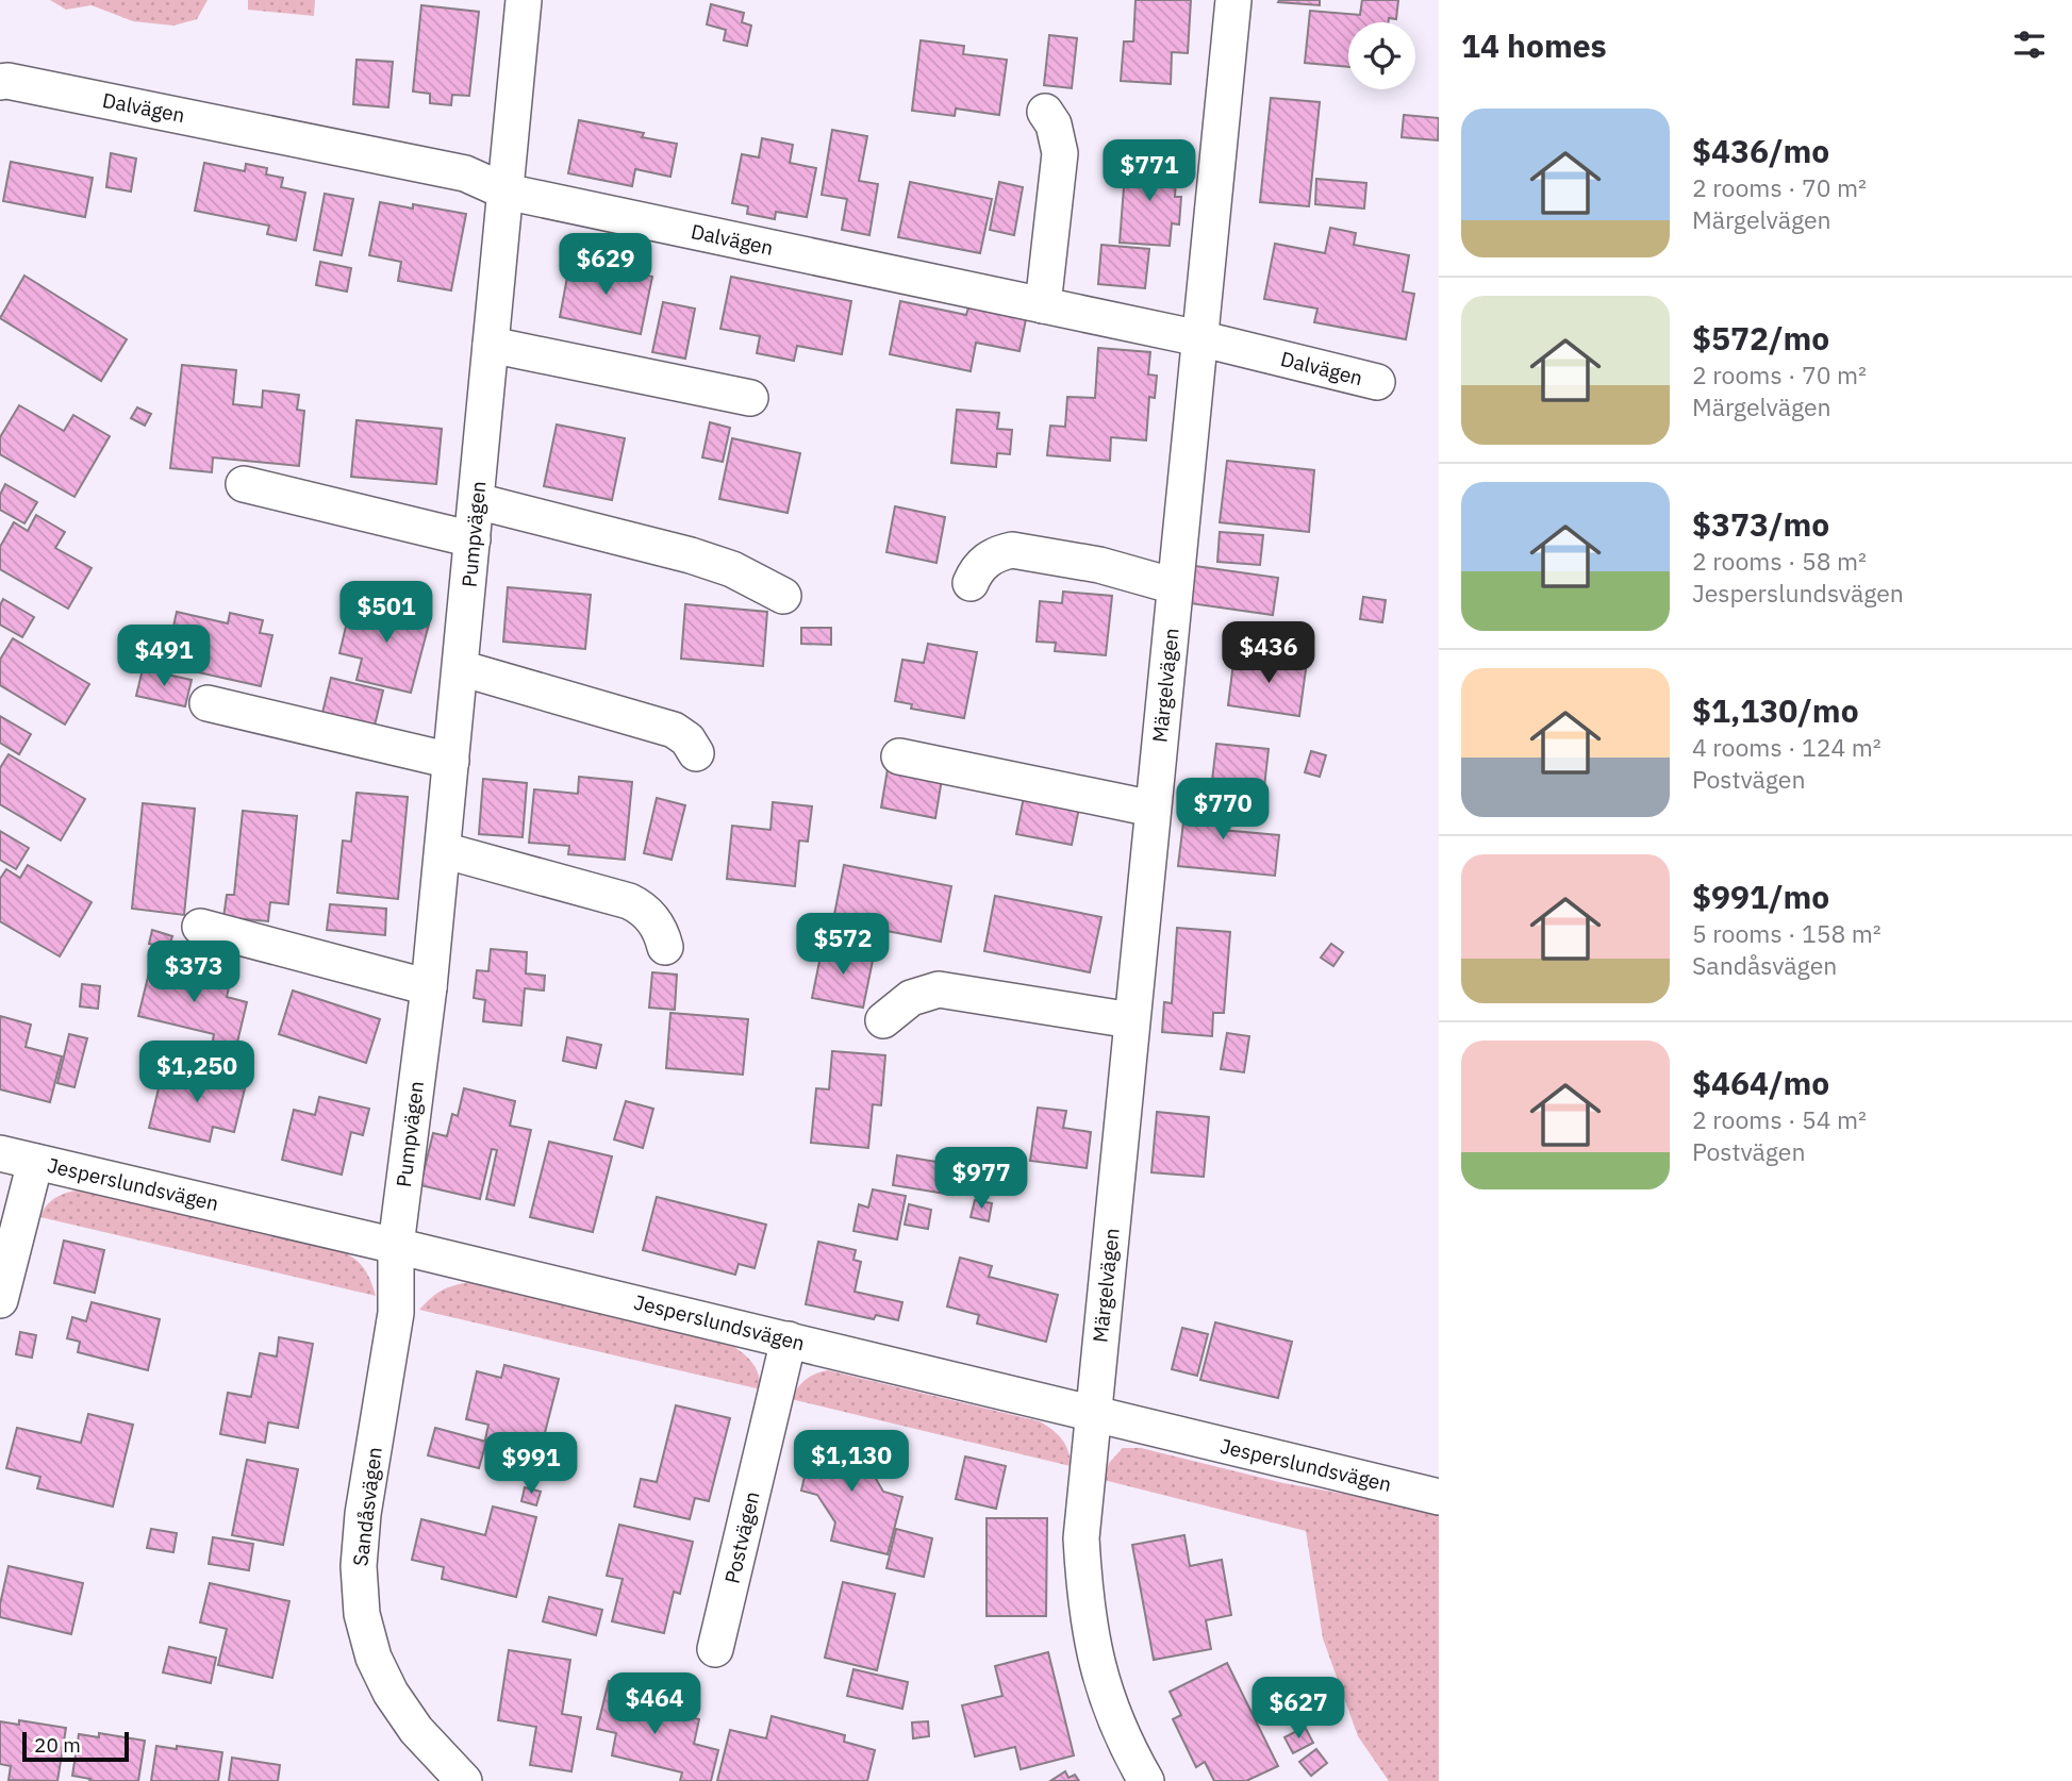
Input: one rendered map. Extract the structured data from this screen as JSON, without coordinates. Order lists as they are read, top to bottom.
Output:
{
  "streets": {
    "street": [
      "Dalvägen",
      "Pumpvägen",
      "Märgelvägen",
      "Jesperslundsvägen",
      "Sandåsvägen",
      "Postvägen"
    ]
  },
  "crossings": [
    ["Dalvägen", "Pumpvägen"],
    ["Dalvägen", "Märgelvägen"],
    ["Pumpvägen", "Jesperslundsvägen"],
    ["Pumpvägen", "Sandåsvägen"],
    ["Märgelvägen", "Jesperslundsvägen"],
    ["Jesperslundsvägen", "Sandåsvägen"],
    ["Jesperslundsvägen", "Postvägen"]
  ],
  "scale_bar": "20 m",
  "page": {
    "heading": "14 homes",
    "list": [
      {
        "name": "$436/mo",
        "note": "2 rooms · 70 m² · Märgelvägen"
      },
      {
        "name": "$572/mo",
        "note": "2 rooms · 70 m² · Märgelvägen"
      },
      {
        "name": "$373/mo",
        "note": "2 rooms · 58 m² · Jesperslundsvägen"
      },
      {
        "name": "$1,130/mo",
        "note": "4 rooms · 124 m² · Postvägen"
      },
      {
        "name": "$991/mo",
        "note": "5 rooms · 158 m² · Sandåsvägen"
      },
      {
        "name": "$464/mo",
        "note": "2 rooms · 54 m² · Postvägen"
      }
    ],
    "price": [
      "$771",
      "$629",
      "$501",
      "$436",
      "$491",
      "$770",
      "$572",
      "$373",
      "$1,250",
      "$977",
      "$1,130",
      "$991",
      "$464",
      "$627"
    ],
    "scale": "20 m"
  }
}
